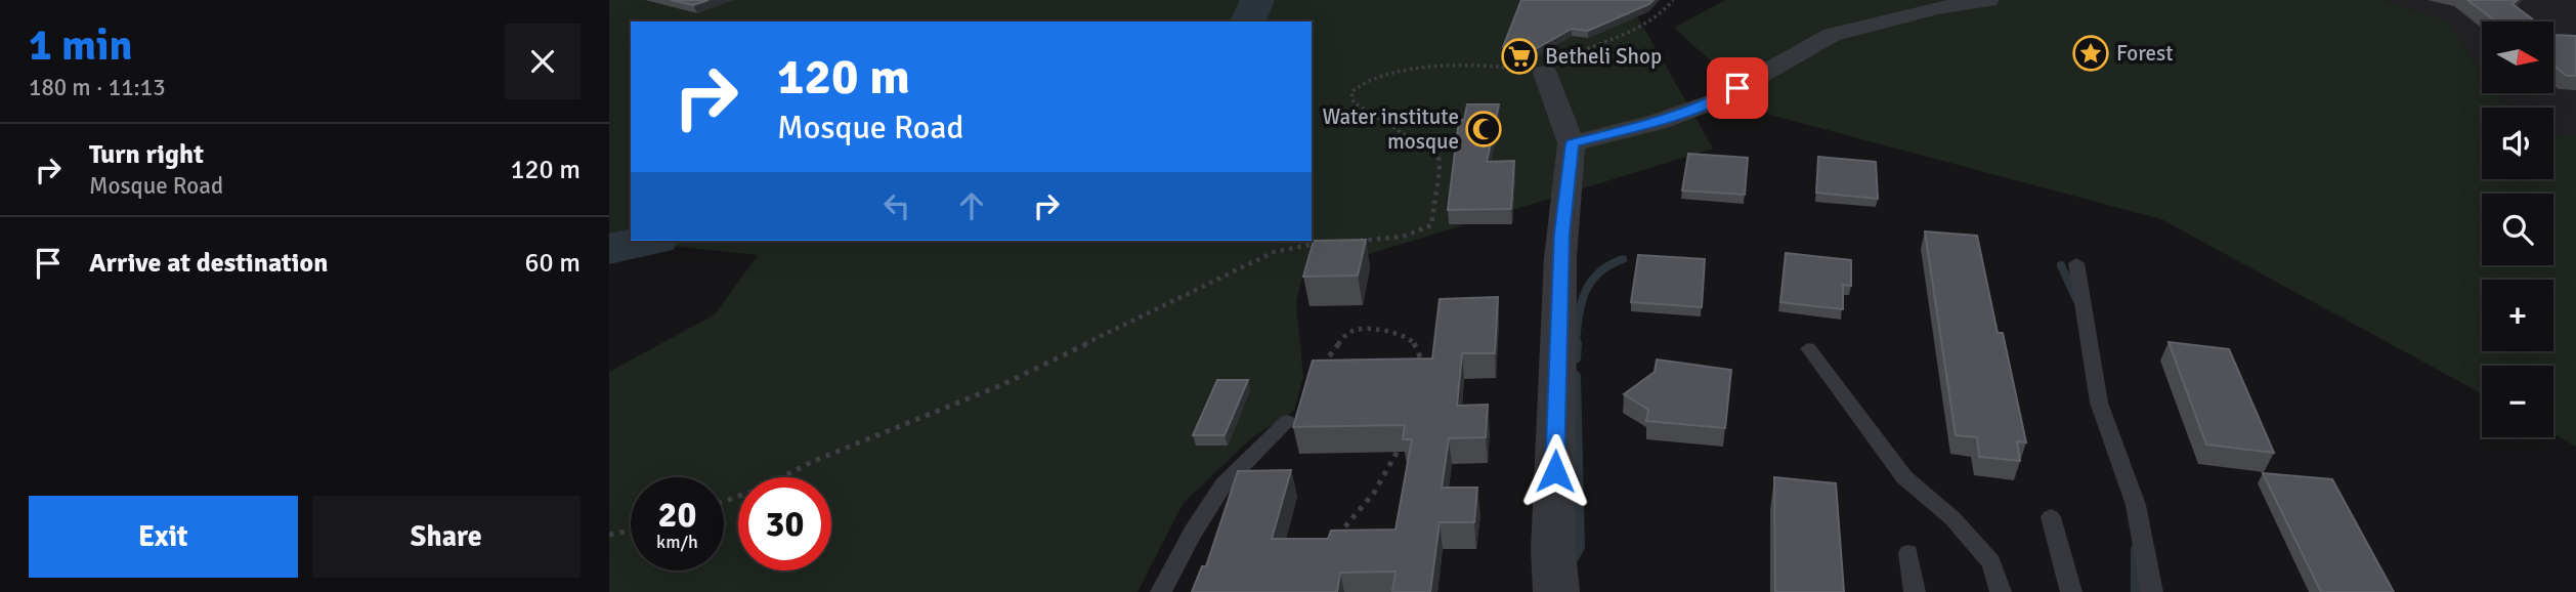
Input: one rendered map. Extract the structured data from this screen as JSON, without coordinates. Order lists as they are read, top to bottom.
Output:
{
  "places": {
    "place": ["Forest"],
    "supermarket": ["Betheli Shop"],
    "mosque": ["Water institute mosque"]
  },
  "north": "right",
  "page": {
    "heading": ["1 min", "180 m · 11:13"],
    "map_buttons": ["+", "−"],
    "turn": ["120 m", "Mosque Road"],
    "list": [
      {
        "name": "Turn right",
        "note": "Mosque Road",
        "value": "120 m"
      },
      {
        "name": "Arrive at destination",
        "value": "60 m"
      }
    ],
    "speed": "20 km/h",
    "limit": "30",
    "buttons": ["Exit", "Share"]
  }
}
